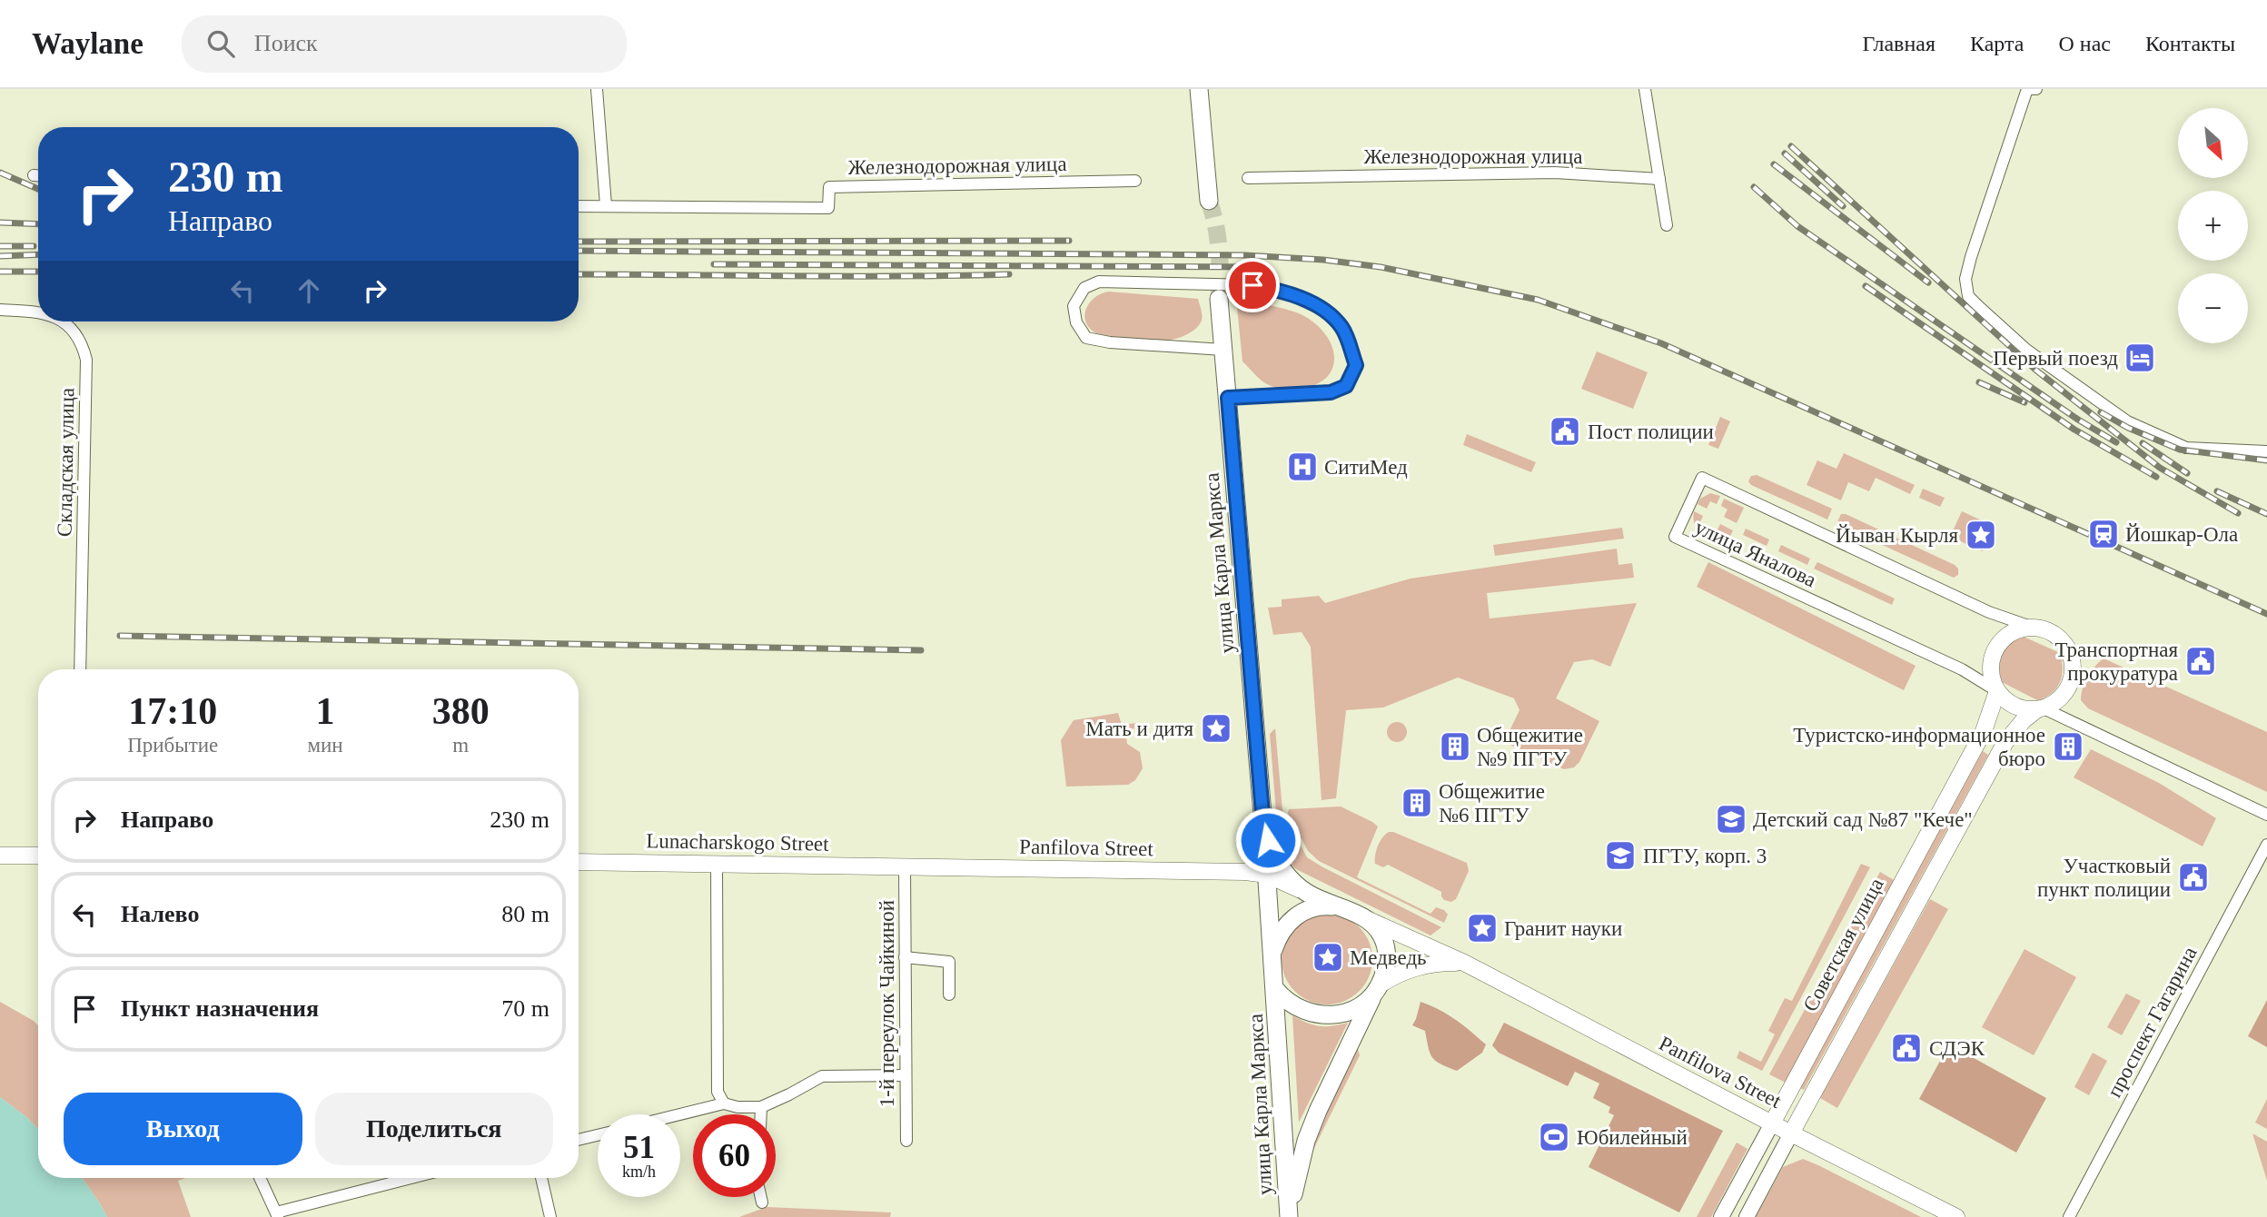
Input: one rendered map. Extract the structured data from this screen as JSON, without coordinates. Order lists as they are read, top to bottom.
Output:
{
  "streets": {
    "main road": [
      "улица Карла Маркса",
      "Lunacharskogo Street",
      "Panfilova Street",
      "Советская улица"
    ],
    "street": [
      "Железнодорожная улица",
      "Складская улица",
      "улица Яналова",
      "1-й переулок Чайкиной",
      "проспект Гагарина"
    ]
  },
  "crossings": [
    ["улица Яналова", "Советская улица"],
    ["улица Карла Маркса", "Panfilova Street"],
    ["Lunacharskogo Street", "Panfilova Street"],
    ["Lunacharskogo Street", "1-й переулок Чайкиной"],
    ["Panfilova Street", "Советская улица"],
    ["Panfilova Street", "1-й переулок Чайкиной"]
  ],
  "places": {
    "hotel": ["Первый поезд"],
    "public building": [
      "Пост полиции",
      "Транспортная прокуратура",
      "Участковый пункт полиции",
      "СДЭК"
    ],
    "hospital": ["СитиМед"],
    "station": ["Йошкар-Ола"],
    "place": [
      "Йыван Кырля",
      "Мать и дитя",
      "Гранит науки",
      "Медведь"
    ],
    "building": ["Общежитие №9 ПГТУ", "Туристско-информационное бюро", "Общежитие №6 ПГТУ"],
    "school or university": ["Детский сад №87 \"Кече\"", "ПГТУ, корп. 3"],
    "sports": ["Юбилейный"]
  },
  "north": "bottom right",
  "page": {
    "header": "Waylane",
    "search": "Поиск",
    "nav": [
      "Главная",
      "Карта",
      "О нас",
      "Контакты"
    ],
    "map_buttons": ["+", "−"],
    "turn": ["230 m", "Направо"],
    "eta": [
      "17:10",
      "Прибытие",
      "1",
      "мин",
      "380",
      "m"
    ],
    "list": [
      {
        "name": "Направо",
        "value": "230 m"
      },
      {
        "name": "Налево",
        "value": "80 m"
      },
      {
        "name": "Пункт назначения",
        "value": "70 m"
      }
    ],
    "buttons": ["Выход", "Поделиться"],
    "speed": "51 km/h",
    "limit": "60"
  }
}
